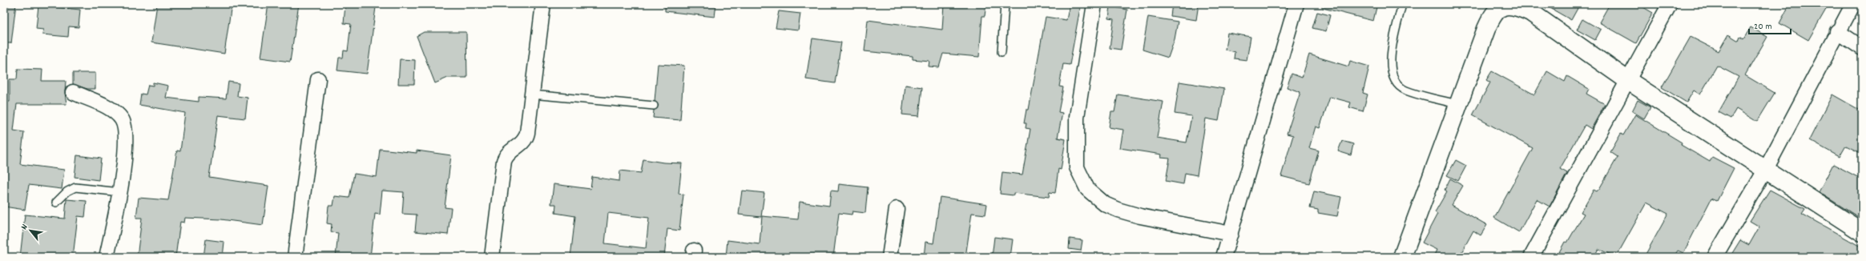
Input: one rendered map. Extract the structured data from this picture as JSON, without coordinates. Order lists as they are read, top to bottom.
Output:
{
  "scale_bar": "20 m",
  "north": "top left"
}
